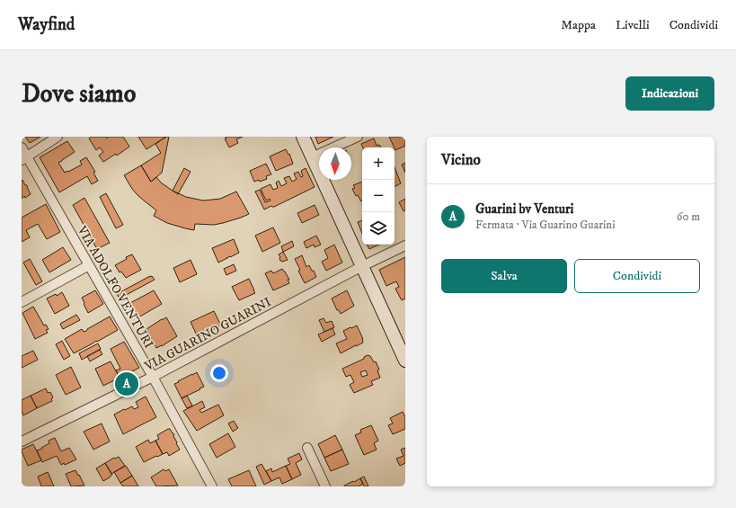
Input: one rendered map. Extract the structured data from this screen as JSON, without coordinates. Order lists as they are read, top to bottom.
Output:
{
  "streets": {
    "street": ["VIA ADOLFO VENTURI", "VIA GUARINO GUARINI"]
  },
  "crossings": [
    ["VIA ADOLFO VENTURI", "VIA GUARINO GUARINI"]
  ],
  "north": "bottom",
  "page": {
    "header": "Wayfind",
    "nav": ["Mappa", "Livelli", "Condividi"],
    "buttons": [
      "Indicazioni",
      ["Salva", "Condividi"]
    ],
    "title": "Dove siamo",
    "heading": "Vicino",
    "map_buttons": ["+", "−"],
    "list": [
      {
        "mark": "A",
        "name": "Guarini bv Venturi",
        "note": "Fermata · Via Guarino Guarini",
        "value": "60 m"
      }
    ],
    "pins": "A"
  }
}
